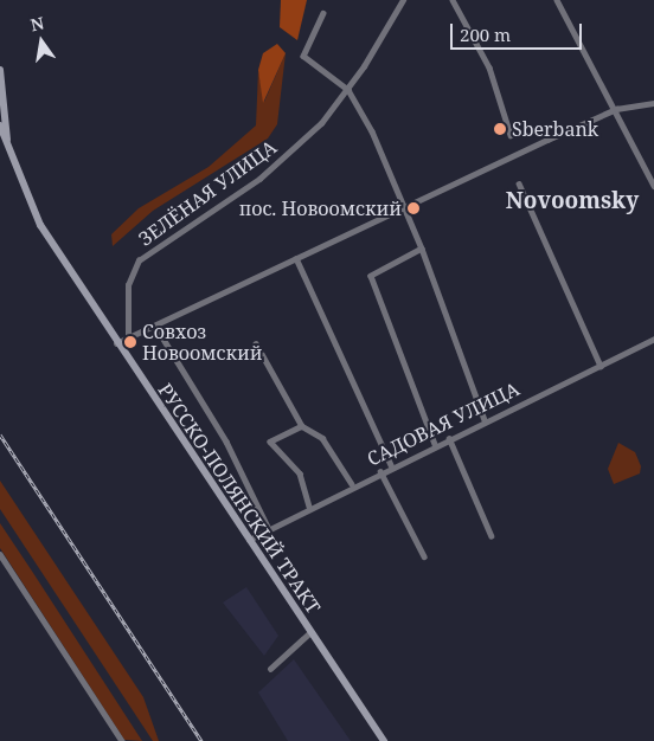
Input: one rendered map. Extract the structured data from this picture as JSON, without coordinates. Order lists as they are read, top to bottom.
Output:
{
  "streets": {
    "main road": ["РУССКО-ПОЛЯНСКИЙ ТРАКТ"],
    "street": ["ЗЕЛЁНАЯ УЛИЦА", "САДОВАЯ УЛИЦА"]
  },
  "crossings": [
    ["САДОВАЯ УЛИЦА", "РУССКО-ПОЛЯНСКИЙ ТРАКТ"]
  ],
  "districts": ["Novoomsky"],
  "places": ["Sberbank", "пос. Новоомский", "Совхоз Новоомский"],
  "scale_bar": "200 m",
  "north": "top"
}
